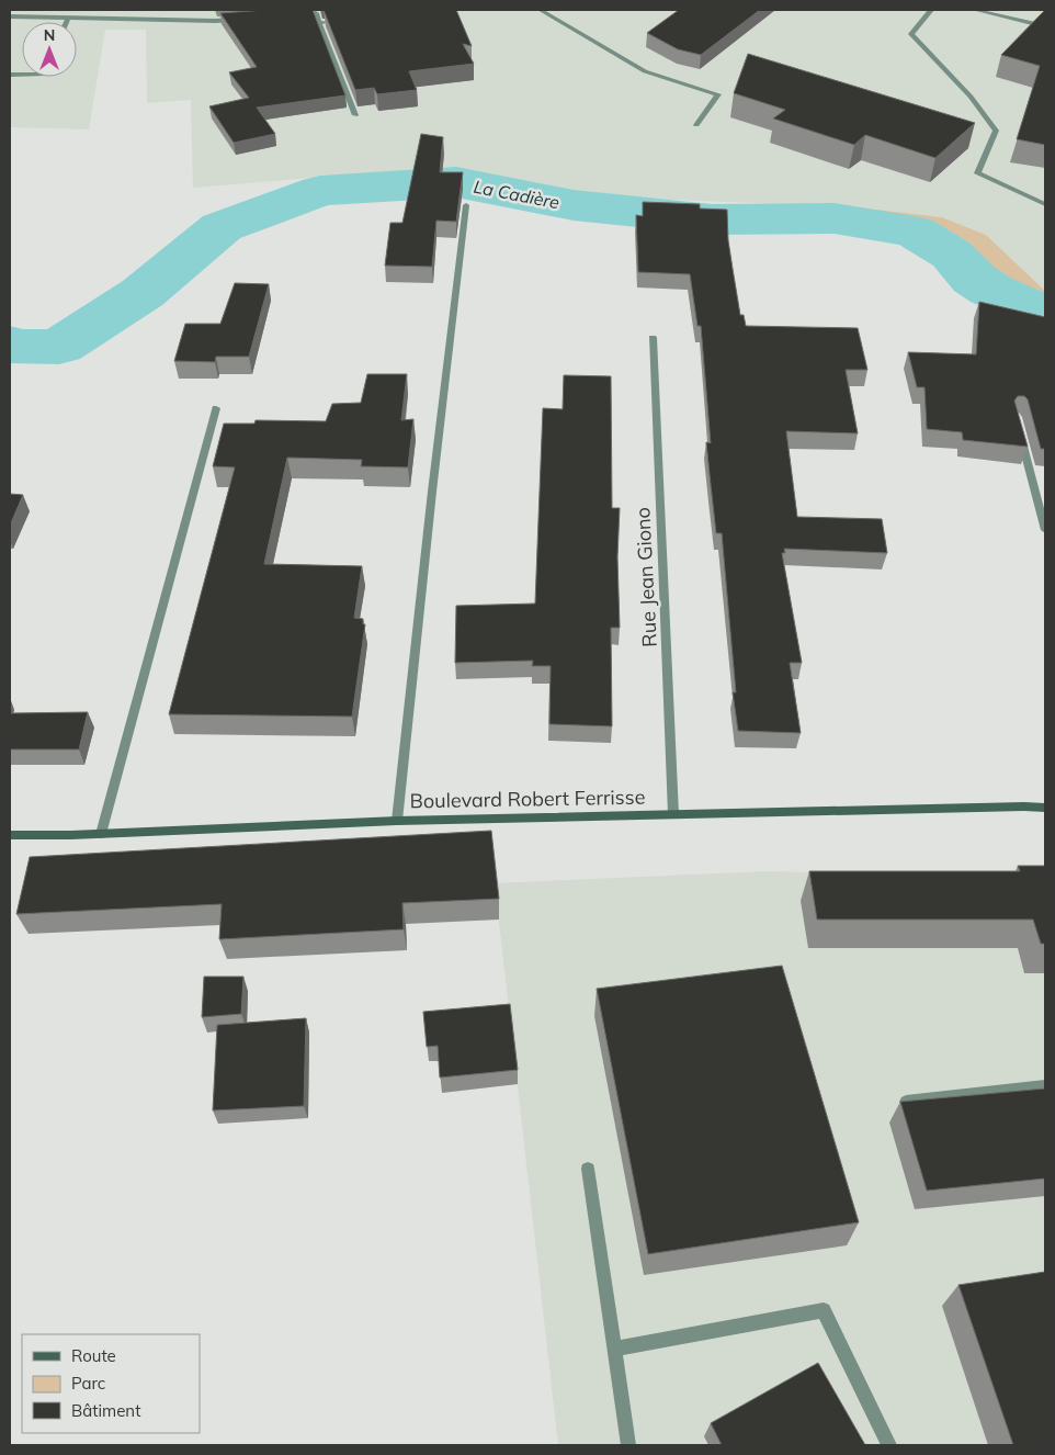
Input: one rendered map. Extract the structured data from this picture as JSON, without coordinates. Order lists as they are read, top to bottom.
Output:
{
  "streets": {
    "main road": ["Boulevard Robert Ferrisse"],
    "street": ["Rue Jean Giono"]
  },
  "crossings": [
    ["Rue Jean Giono", "Boulevard Robert Ferrisse"]
  ],
  "water": ["La Cadière"],
  "legend": ["Route", "Parc", "Bâtiment"],
  "north": "top"
}
